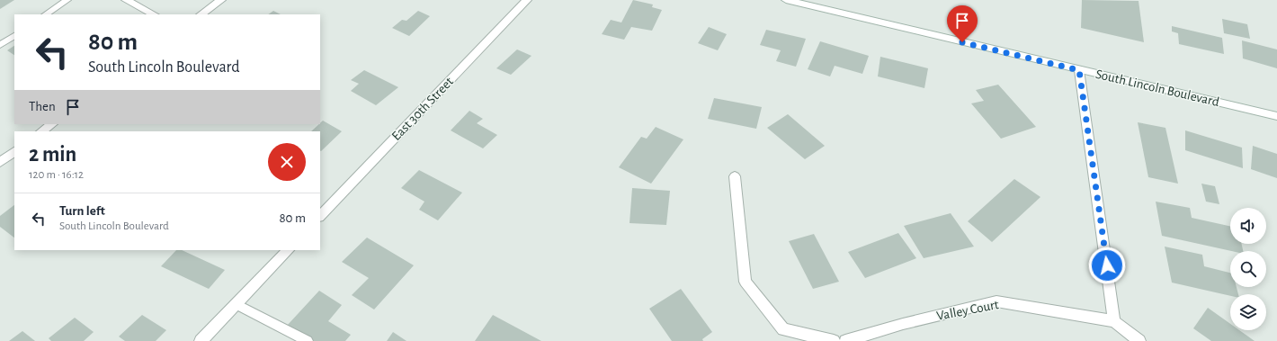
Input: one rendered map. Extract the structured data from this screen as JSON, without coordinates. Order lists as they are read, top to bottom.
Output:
{
  "streets": {
    "street": ["South Lincoln Boulevard", "East 30th Street", "Valley Court"]
  },
  "page": {
    "turn": ["80 m", "South Lincoln Boulevard"],
    "then": "Then",
    "heading": ["2 min", "120 m · 16:12"],
    "list": [
      {
        "name": "Turn left",
        "note": "South Lincoln Boulevard",
        "value": "80 m"
      }
    ]
  }
}
